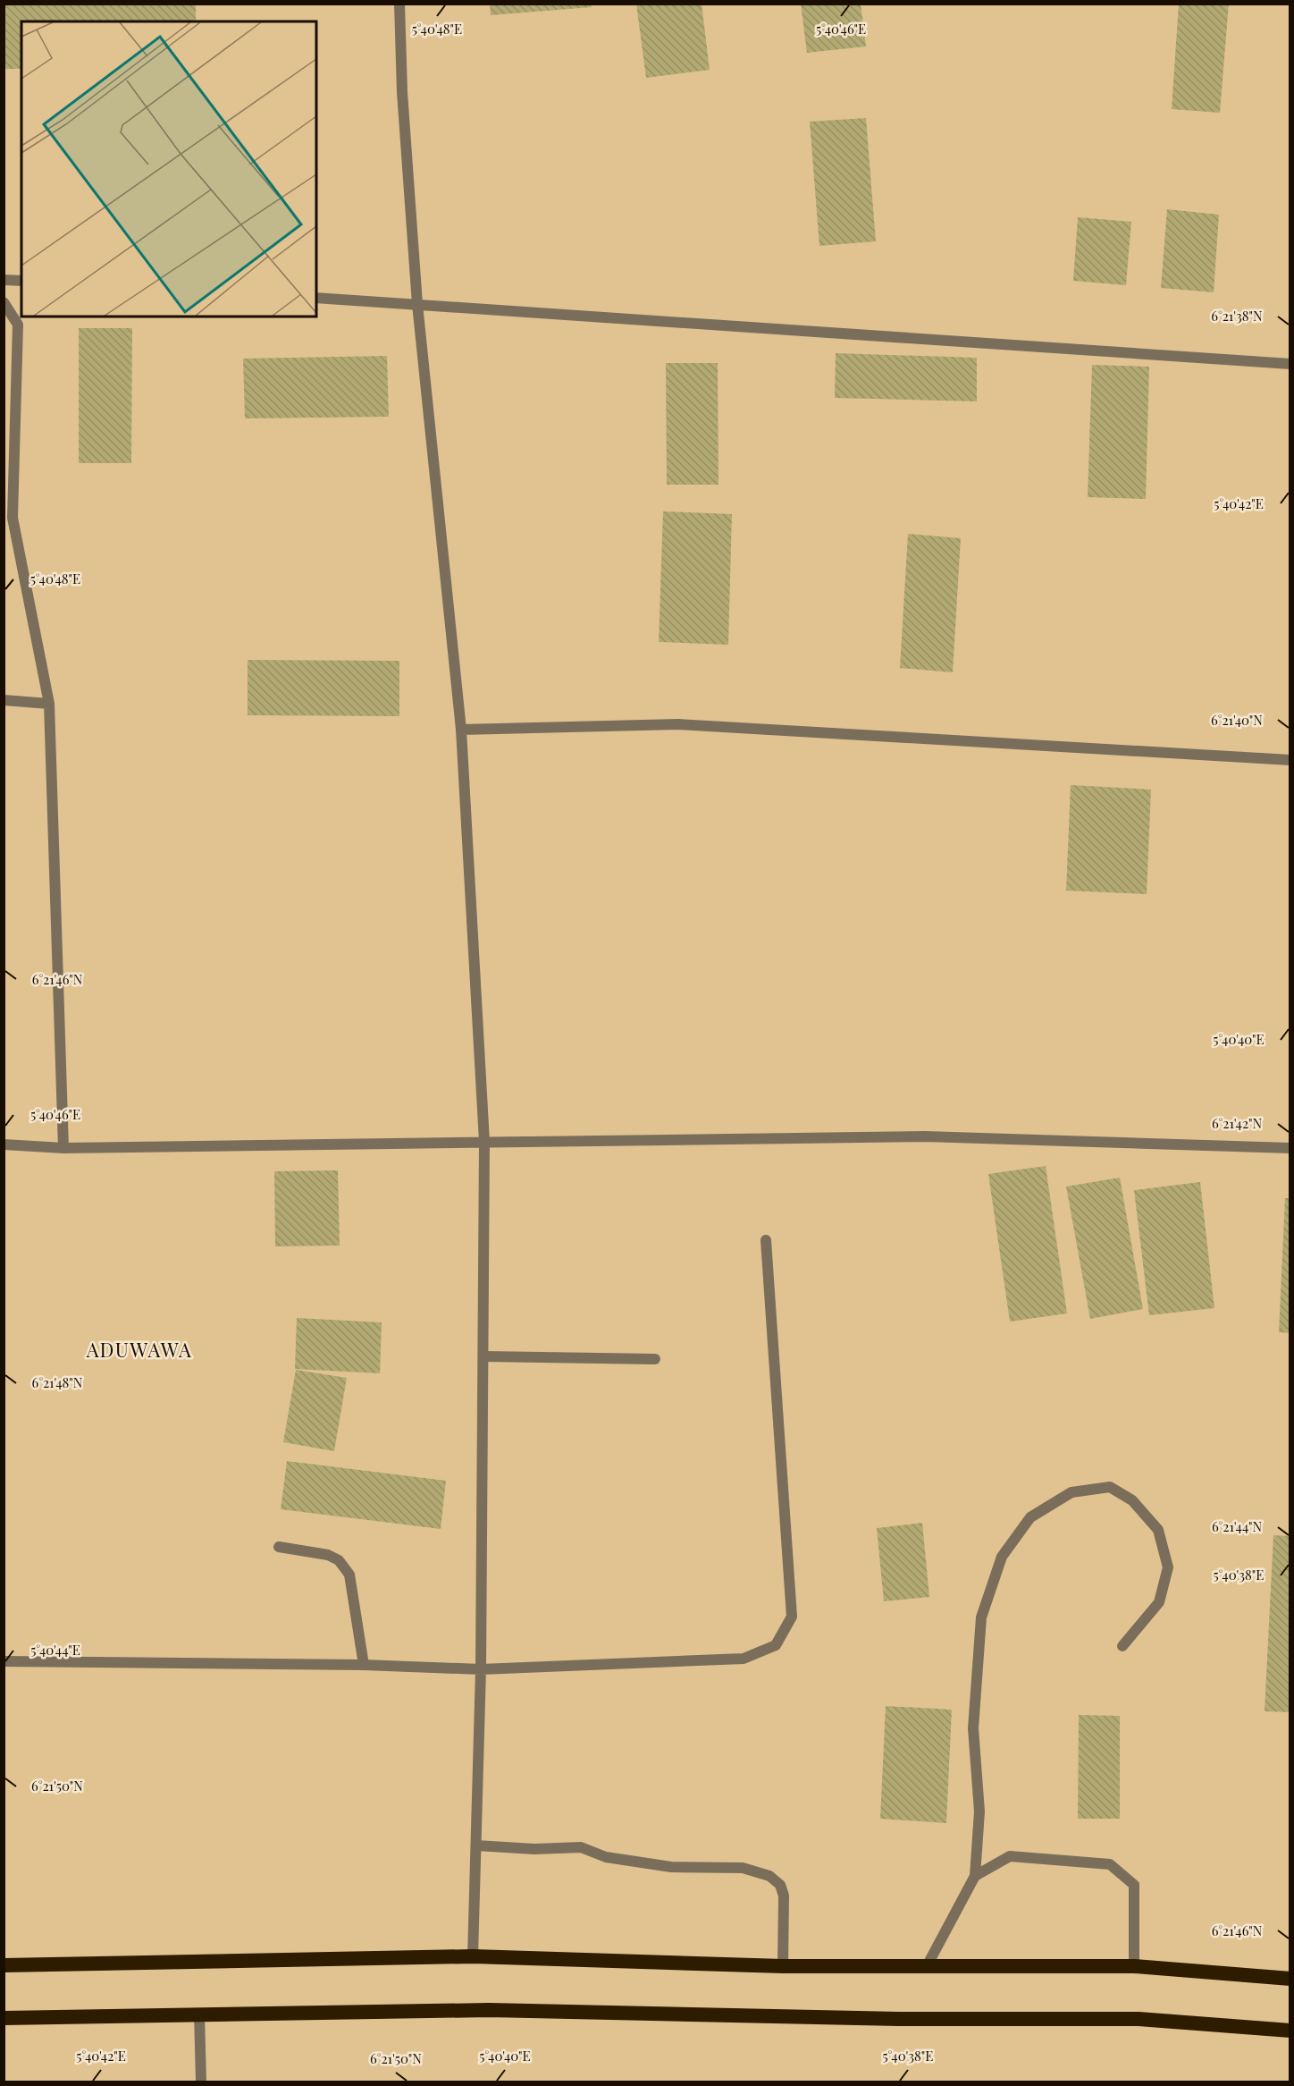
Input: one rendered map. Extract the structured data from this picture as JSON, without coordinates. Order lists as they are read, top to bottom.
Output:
{
  "districts": ["ADUWAWA"],
  "coordinates": [
    "5°40'48\"E",
    "5°40'46\"E",
    "6°21'38\"N",
    "5°40'42\"E",
    "6°21'40\"N",
    "6°21'46\"N",
    "5°40'40\"E",
    "6°21'42\"N",
    "6°21'48\"N",
    "6°21'44\"N",
    "5°40'38\"E",
    "5°40'44\"E",
    "6°21'50\"N"
  ]
}
